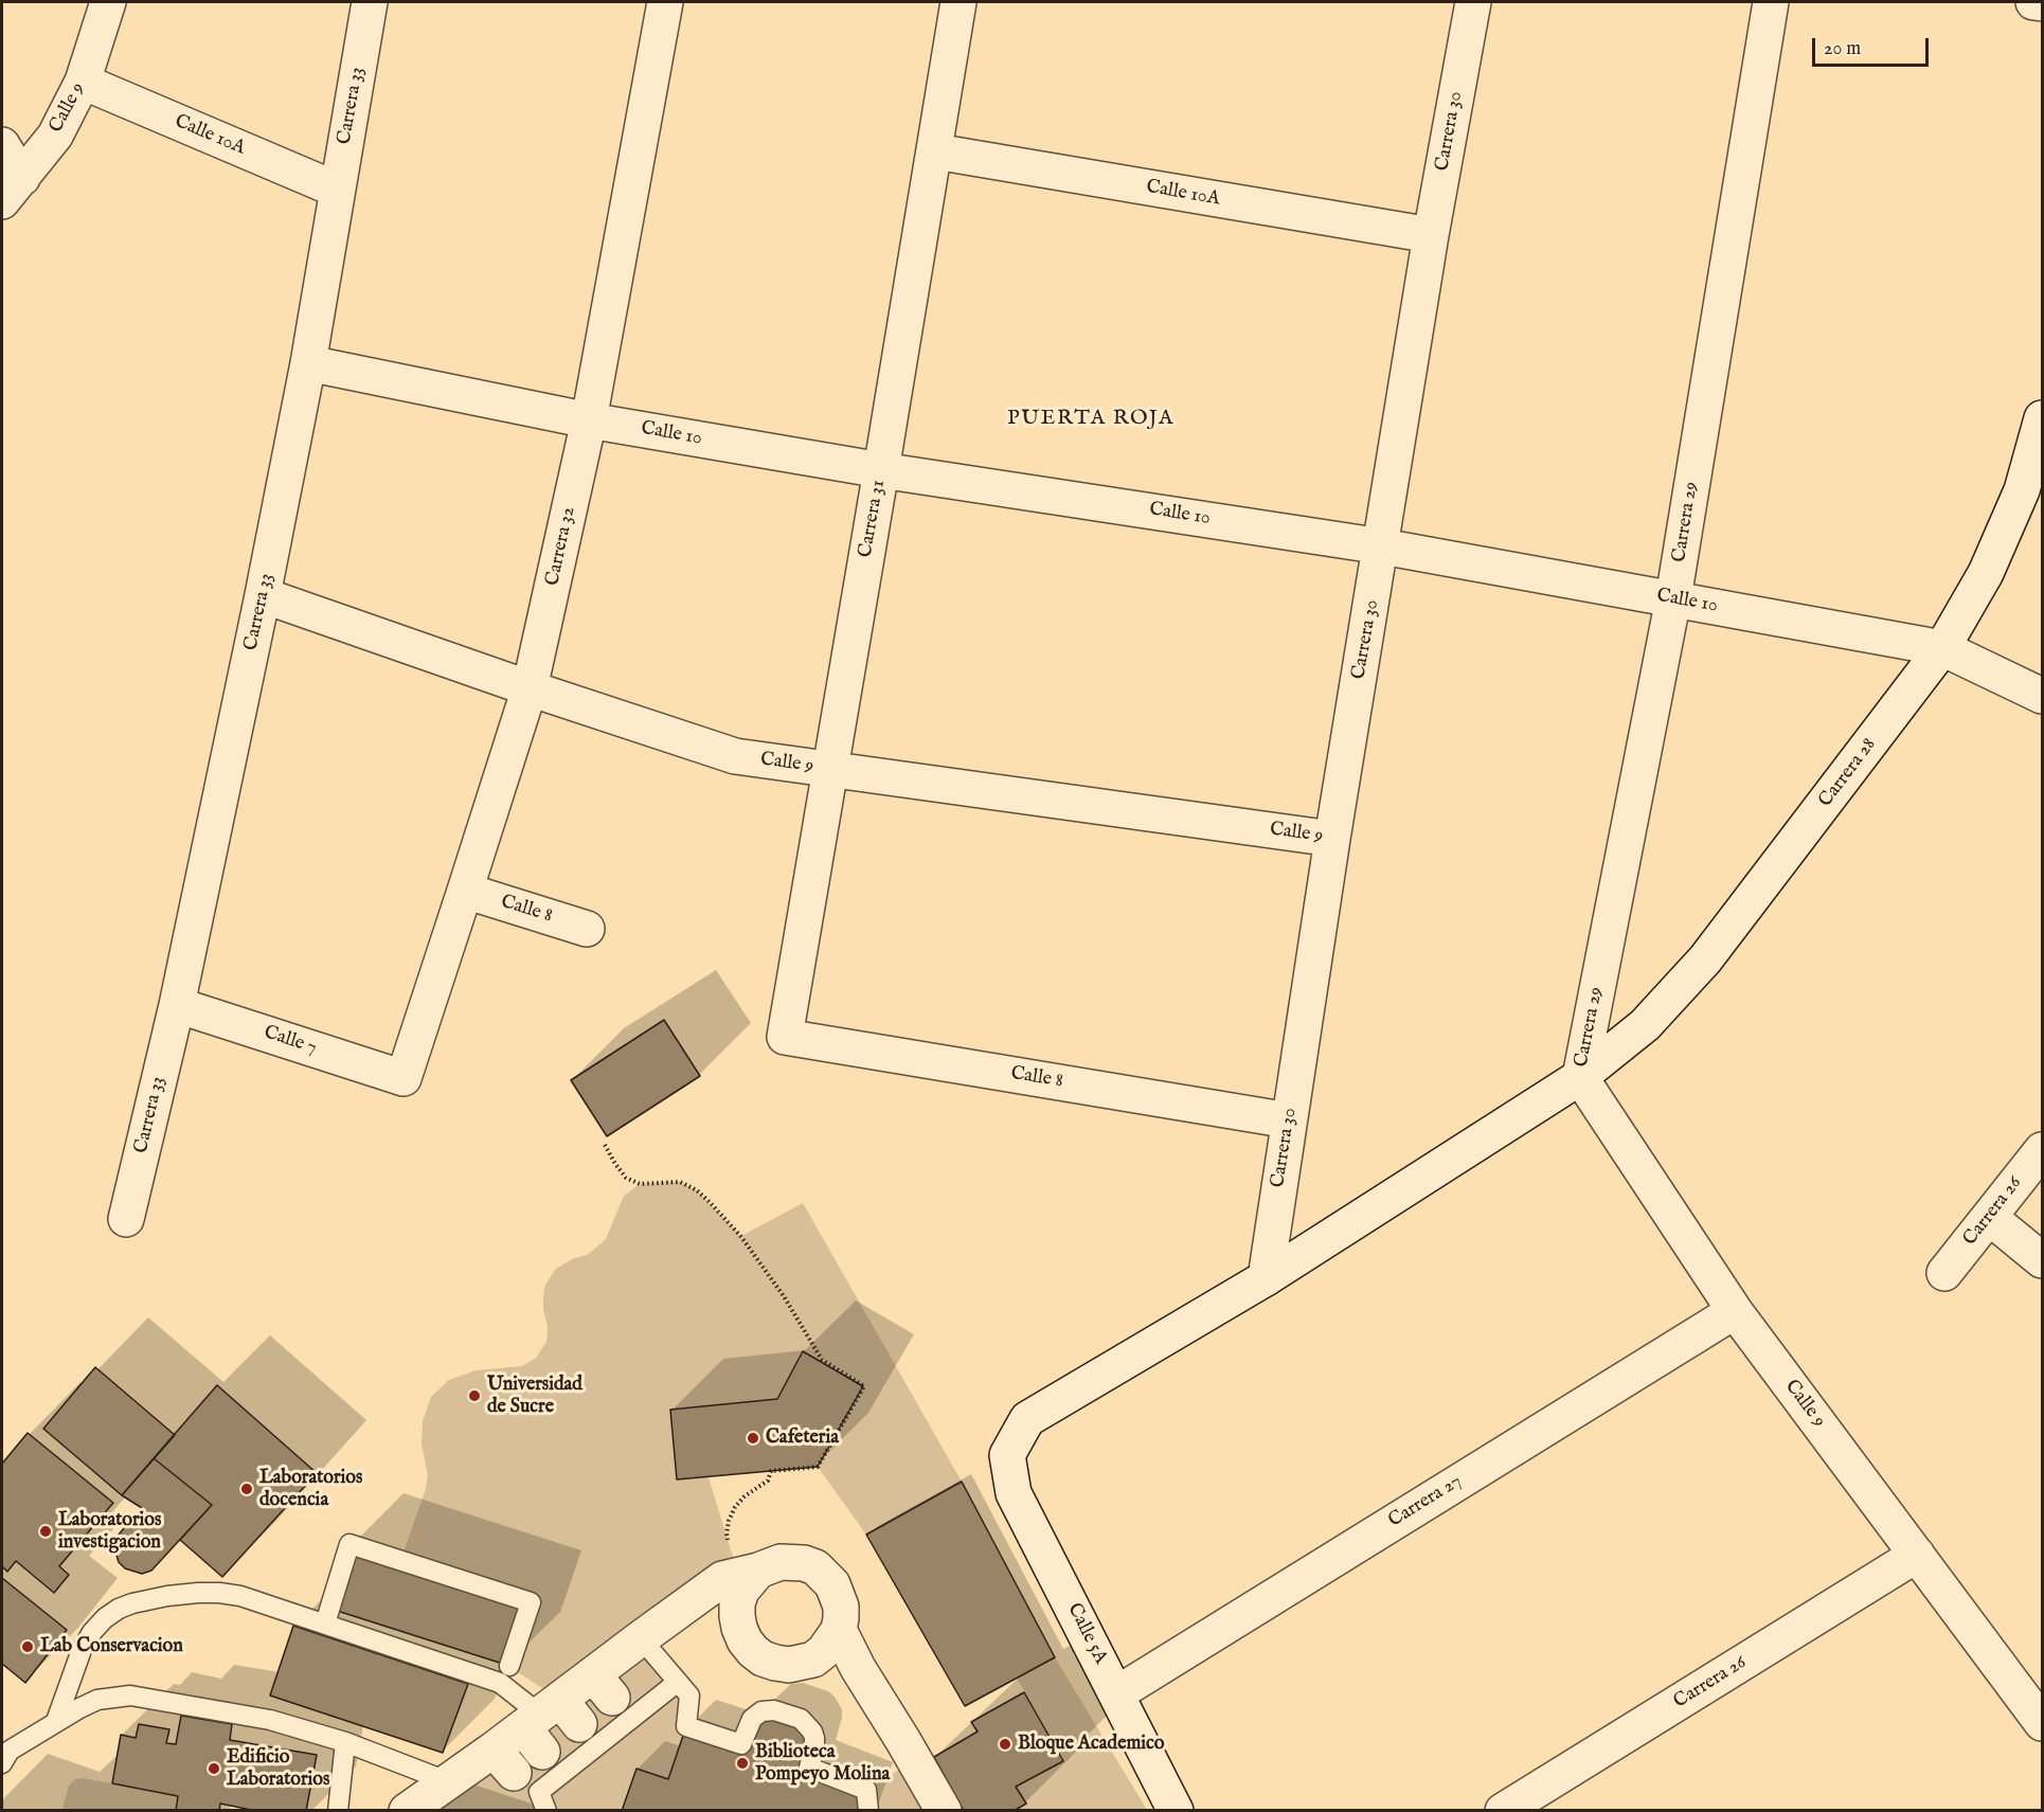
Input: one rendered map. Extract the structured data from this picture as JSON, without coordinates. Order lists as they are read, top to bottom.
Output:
{
  "streets": {
    "street": [
      "Carrera 33",
      "Calle 9",
      "Carrera 30",
      "Calle 10A",
      "Calle 10",
      "Carrera 31",
      "Carrera 29",
      "Carrera 32",
      "Carrera 28",
      "Calle 8",
      "Calle 7",
      "Carrera 26",
      "Carrera 27",
      "Calle 5A"
    ]
  },
  "crossings": [
    ["Carrera 33", "Calle 9"],
    ["Carrera 33", "Calle 10A"],
    ["Carrera 33", "Calle 10"],
    ["Carrera 33", "Calle 7"],
    ["Calle 9", "Carrera 30"],
    ["Calle 9", "Calle 10A"],
    ["Calle 9", "Carrera 31"],
    ["Calle 9", "Carrera 29"],
    ["Calle 9", "Carrera 32"],
    ["Calle 9", "Carrera 28"],
    ["Calle 9", "Carrera 26"],
    ["Calle 9", "Carrera 27"],
    ["Carrera 30", "Calle 10A"],
    ["Carrera 30", "Calle 10"],
    ["Carrera 30", "Calle 8"],
    ["Carrera 30", "Calle 5A"],
    ["Calle 10A", "Carrera 31"],
    ["Calle 10", "Carrera 31"],
    ["Calle 10", "Carrera 29"],
    ["Calle 10", "Carrera 32"],
    ["Calle 10", "Carrera 28"],
    ["Carrera 31", "Calle 8"],
    ["Carrera 29", "Carrera 28"],
    ["Carrera 32", "Calle 8"],
    ["Carrera 32", "Calle 7"],
    ["Carrera 27", "Calle 5A"]
  ],
  "districts": ["PUERTA ROJA"],
  "places": [
    "Universidad de Sucre",
    "Cafeteria",
    "Laboratorios docencia",
    "Laboratorios investigacion",
    "Lab Conservacion",
    "Bloque Academico",
    "Biblioteca Pompeyo Molina",
    "Edificio Laboratorios"
  ],
  "scale_bar": "20 m"
}
